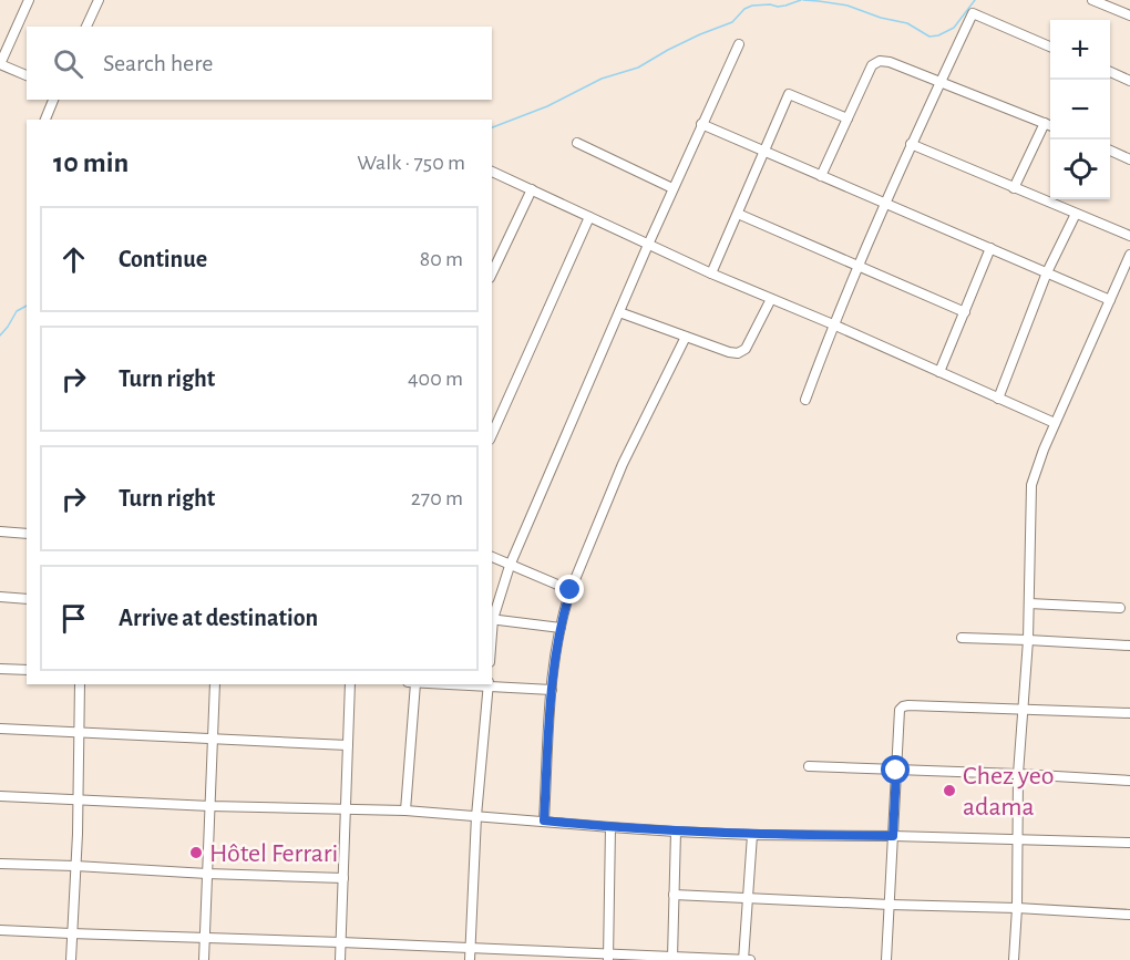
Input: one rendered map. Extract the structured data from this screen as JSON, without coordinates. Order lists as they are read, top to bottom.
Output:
{
  "places": ["Chez yeo adama", "Hôtel Ferrari"],
  "page": {
    "map_buttons": ["+", "−"],
    "search": "Search here",
    "heading": ["10 min", "Walk · 750 m"],
    "list": [
      ["Continue", "80 m"],
      ["Turn right", "400 m"],
      ["Turn right", "270 m"],
      "Arrive at destination"
    ]
  }
}
